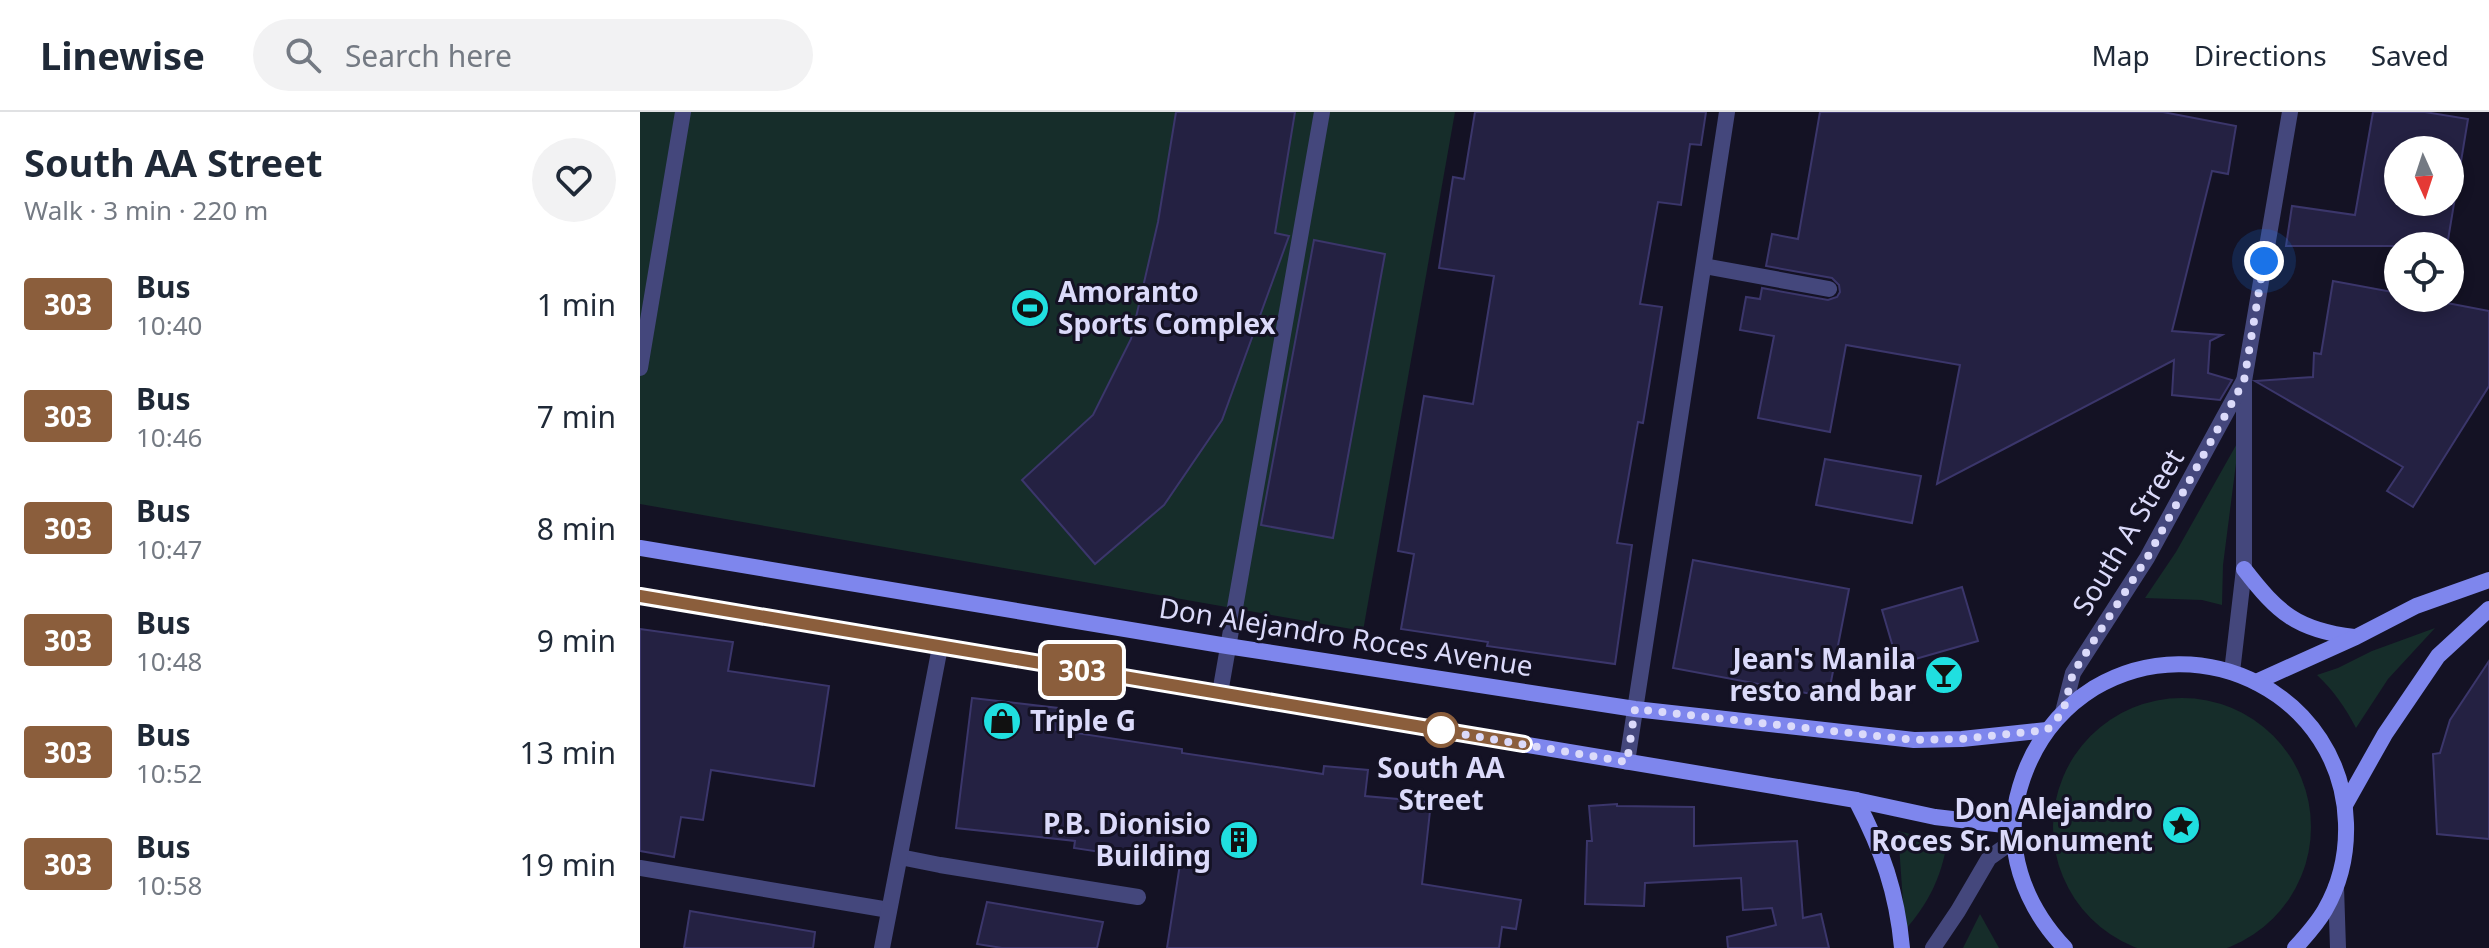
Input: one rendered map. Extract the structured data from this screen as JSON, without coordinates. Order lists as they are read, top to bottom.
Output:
{
  "streets": {
    "main road": ["Don Alejandro Roces Avenue"],
    "street": ["South A Street"]
  },
  "places": {
    "sports": ["Amoranto Sports Complex"],
    "bar": ["Jean's Manila resto and bar"],
    "shop": ["Triple G"],
    "other": ["South AA Street"],
    "place": ["Don Alejandro Roces Sr. Monument"],
    "building": ["P.B. Dionisio Building"]
  },
  "lines": ["bus line 303"],
  "north": "bottom",
  "page": {
    "header": "Linewise",
    "search": "Search here",
    "nav": ["Map", "Directions", "Saved"],
    "heading": ["South AA Street", "Walk · 3 min · 220 m"],
    "on_map": "303",
    "list": [
      {
        "mark": "303",
        "name": "Bus",
        "note": "10:40",
        "value": "1 min"
      },
      {
        "mark": "303",
        "name": "Bus",
        "note": "10:46",
        "value": "7 min"
      },
      {
        "mark": "303",
        "name": "Bus",
        "note": "10:47",
        "value": "8 min"
      },
      {
        "mark": "303",
        "name": "Bus",
        "note": "10:48",
        "value": "9 min"
      },
      {
        "mark": "303",
        "name": "Bus",
        "note": "10:52",
        "value": "13 min"
      },
      {
        "mark": "303",
        "name": "Bus",
        "note": "10:58",
        "value": "19 min"
      }
    ]
  }
}
